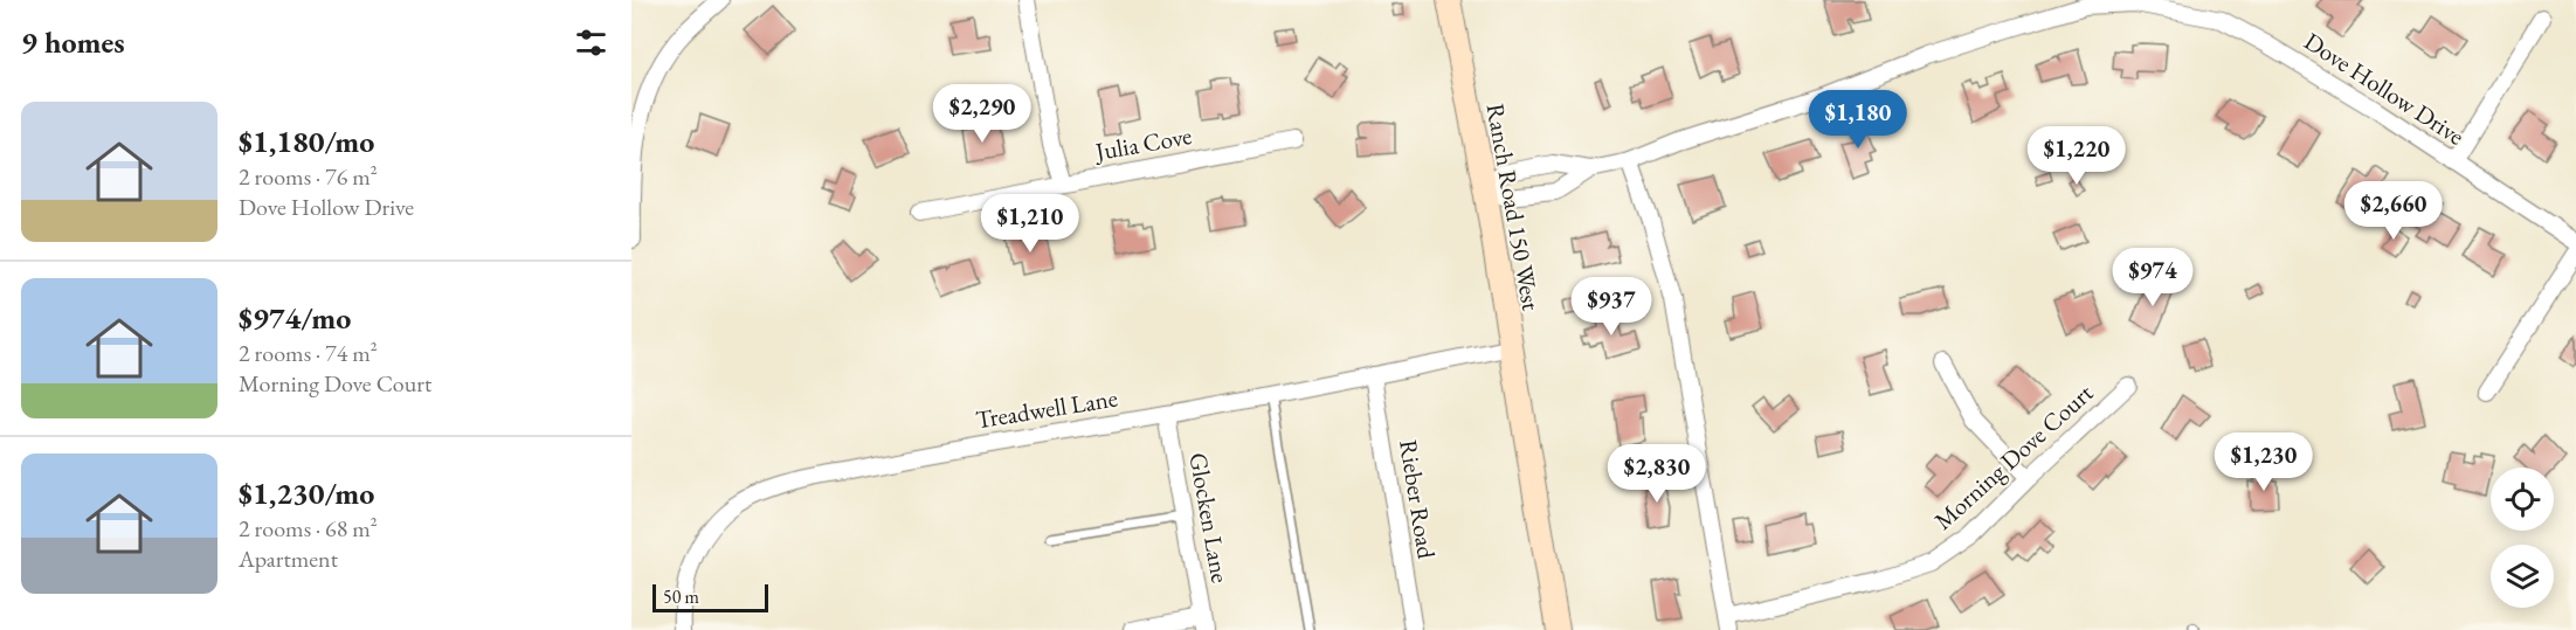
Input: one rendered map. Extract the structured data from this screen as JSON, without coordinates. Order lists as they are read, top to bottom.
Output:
{
  "streets": {
    "main road": ["Ranch Road 150 West"],
    "street": [
      "Dove Hollow Drive",
      "Julia Cove",
      "Treadwell Lane",
      "Morning Dove Court",
      "Rieber Road",
      "Glocken Lane"
    ]
  },
  "crossings": [
    ["Dove Hollow Drive", "Ranch Road 150 West"],
    ["Ranch Road 150 West", "Treadwell Lane"],
    ["Treadwell Lane", "Rieber Road"],
    ["Treadwell Lane", "Glocken Lane"]
  ],
  "scale_bar": "50 m",
  "page": {
    "heading": "9 homes",
    "list": [
      {
        "name": "$1,180/mo",
        "note": "2 rooms · 76 m² · Dove Hollow Drive"
      },
      {
        "name": "$974/mo",
        "note": "2 rooms · 74 m² · Morning Dove Court"
      },
      {
        "name": "$1,230/mo",
        "note": "2 rooms · 68 m² · Apartment"
      }
    ],
    "price": [
      "$2,290",
      "$1,180",
      "$1,220",
      "$2,660",
      "$1,210",
      "$974",
      "$937",
      "$1,230",
      "$2,830"
    ],
    "scale": "50 m"
  }
}
